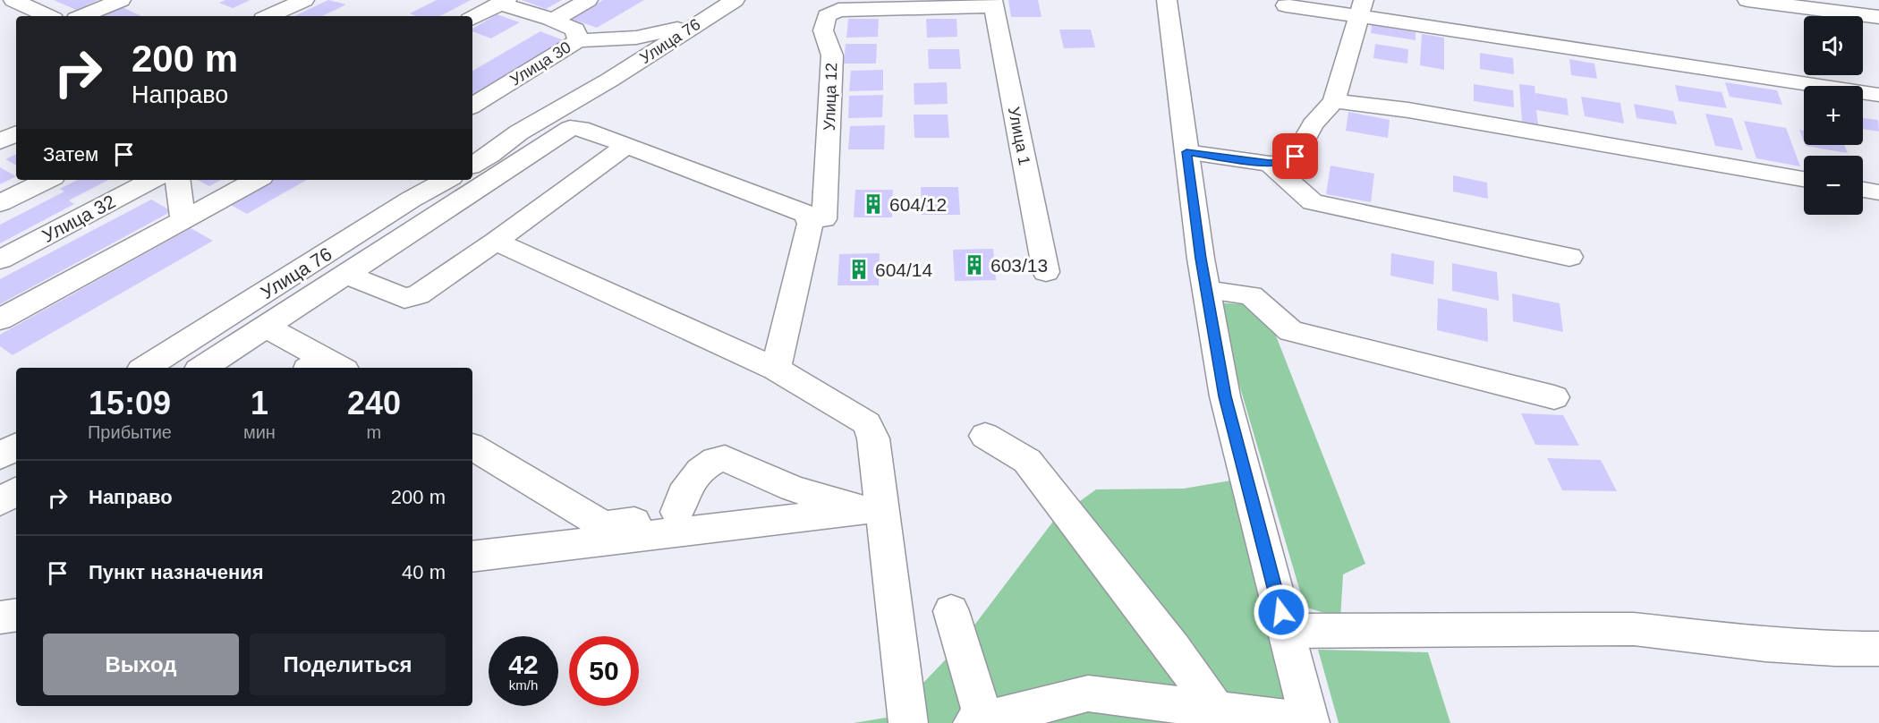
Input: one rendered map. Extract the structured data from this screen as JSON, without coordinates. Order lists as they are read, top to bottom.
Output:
{
  "streets": {
    "street": [
      "Улица 76",
      "Улица 30",
      "Улица 12",
      "Улица 1",
      "Улица 32"
    ]
  },
  "crossings": [
    ["Улица 12", "Улица 1"]
  ],
  "places": {
    "building": ["604/12", "603/13", "604/14"]
  },
  "page": {
    "map_buttons": ["+", "−"],
    "turn": ["200 m", "Направо"],
    "then": "Затем",
    "eta": [
      "15:09",
      "Прибытие",
      "1",
      "мин",
      "240",
      "m"
    ],
    "list": [
      {
        "name": "Направо",
        "value": "200 m"
      },
      {
        "name": "Пункт назначения",
        "value": "40 m"
      }
    ],
    "buttons": ["Выход", "Поделиться"],
    "speed": "42 km/h",
    "limit": "50"
  }
}
